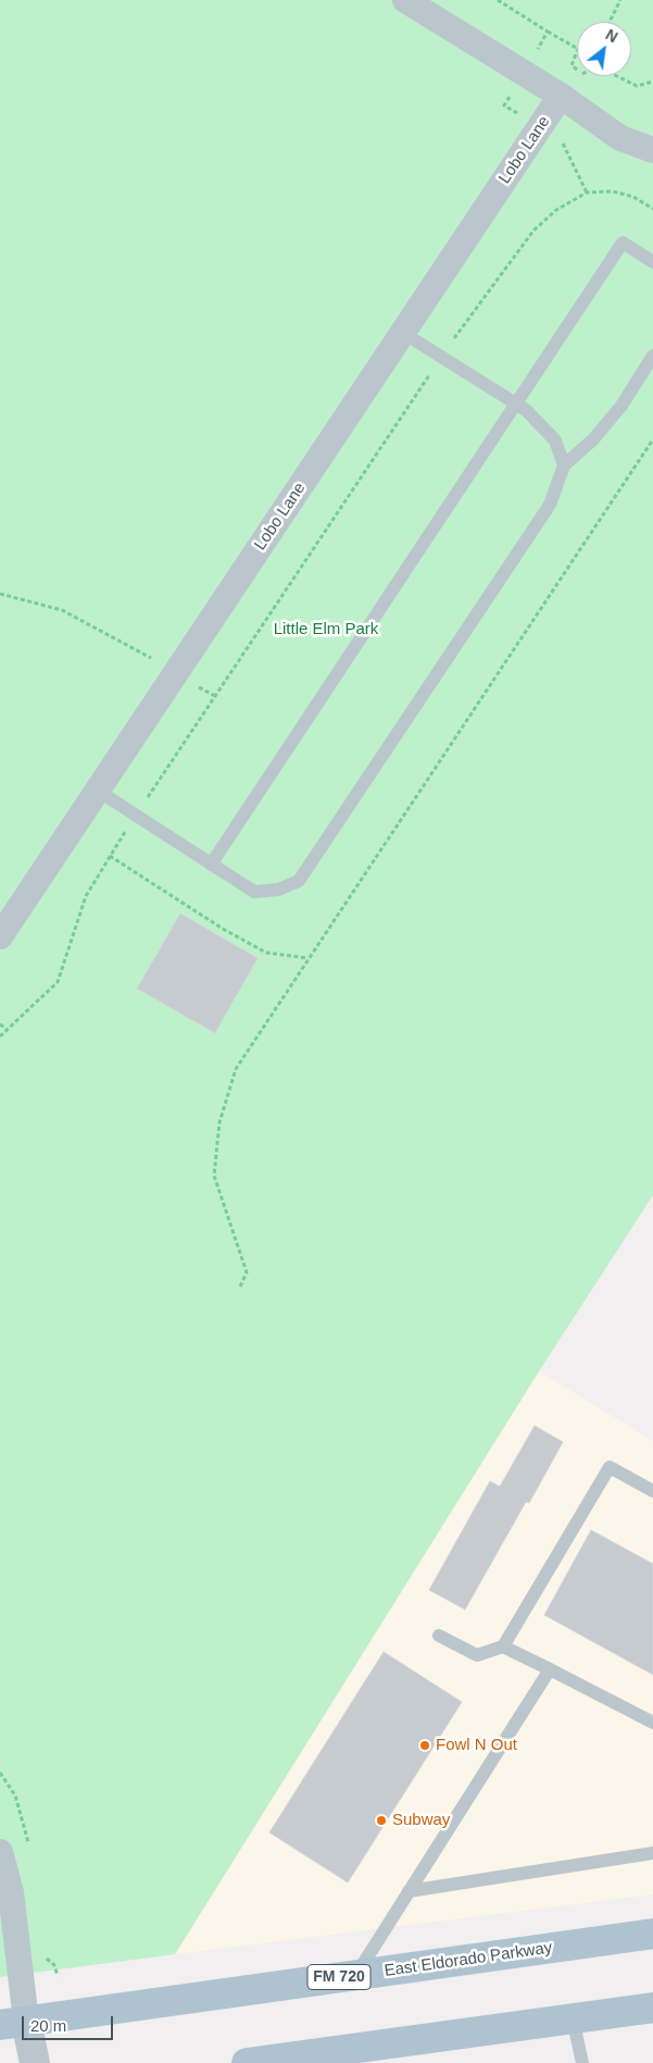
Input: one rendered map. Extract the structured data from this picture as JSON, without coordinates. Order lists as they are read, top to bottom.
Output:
{
  "streets": {
    "main road": ["East Eldorado Parkway", "FM 720"],
    "street": ["Lobo Lane"]
  },
  "parks": ["Little Elm Park"],
  "places": ["Fowl N Out", "Subway"],
  "scale_bar": "20 m",
  "north": "top right"
}
